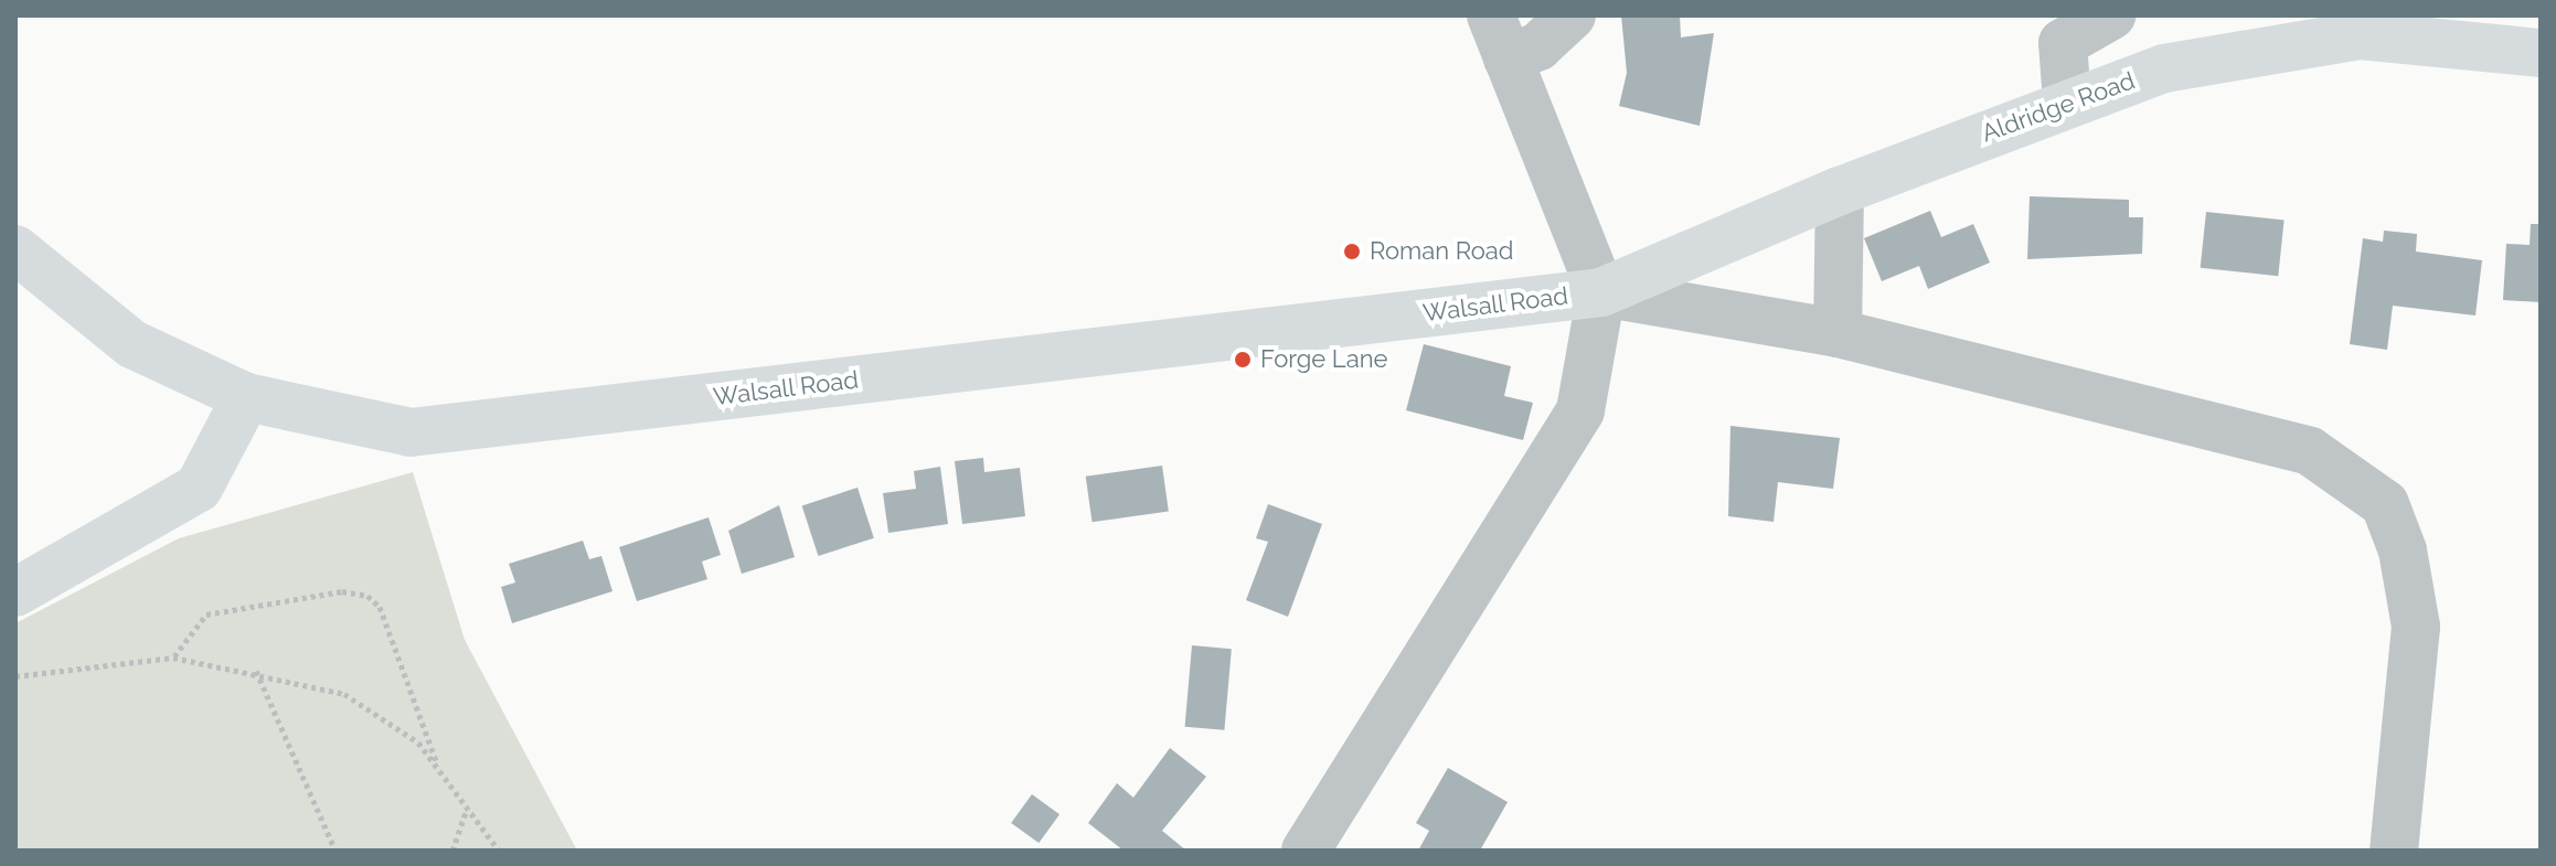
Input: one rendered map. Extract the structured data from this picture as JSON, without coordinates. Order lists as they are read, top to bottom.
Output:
{
  "streets": {
    "main road": ["Aldridge Road", "Walsall Road"]
  },
  "crossings": [
    ["Aldridge Road", "Walsall Road"]
  ],
  "places": ["Roman Road", "Forge Lane"]
}
